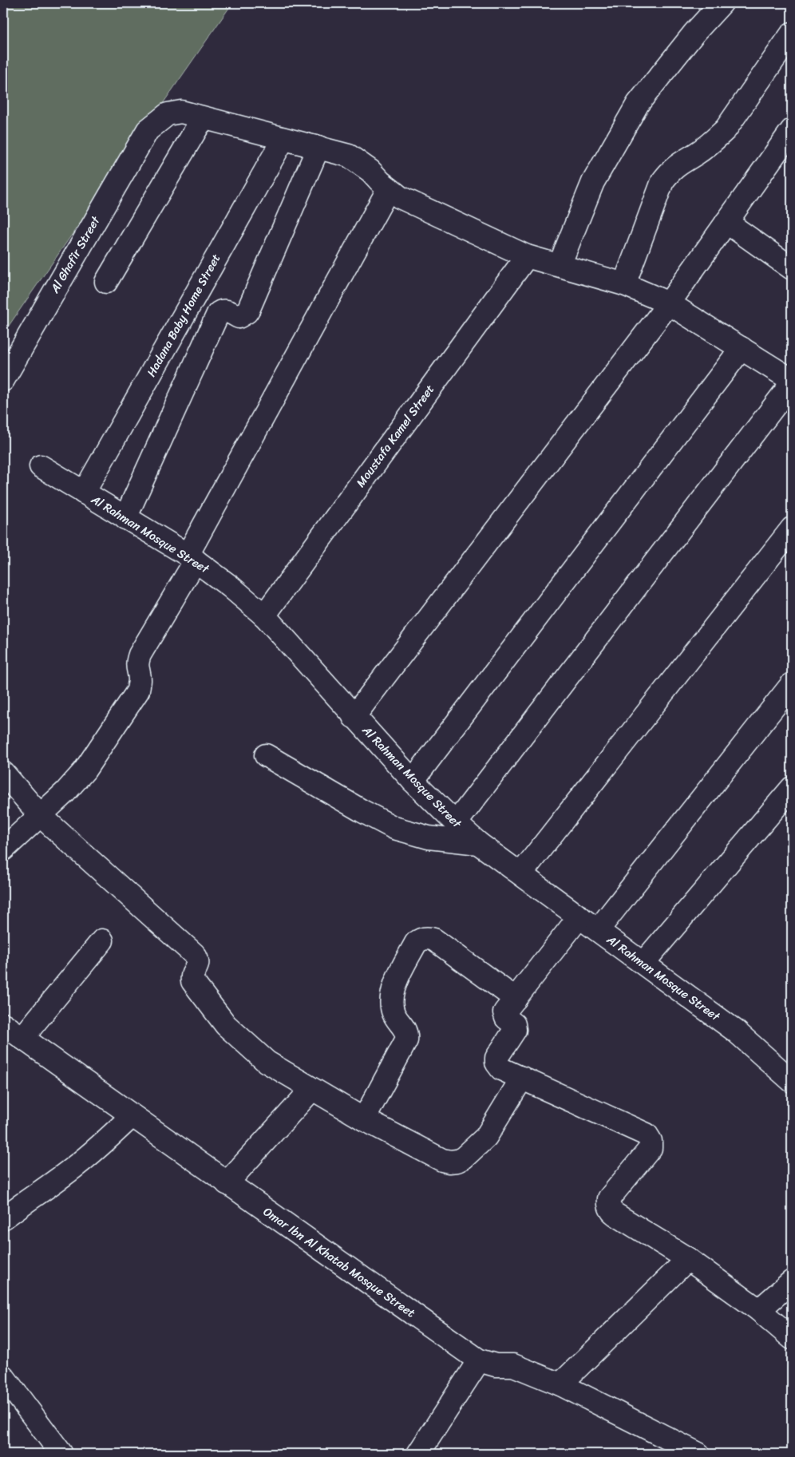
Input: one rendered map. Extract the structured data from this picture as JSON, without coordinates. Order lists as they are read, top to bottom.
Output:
{
  "streets": {
    "street": [
      "Al Ghafir Street",
      "Hadana Baby Home Street",
      "Moustafa Kamel Street",
      "Al Rahman Mosque Street",
      "Omar Ibn Al Khatab Mosque Street"
    ]
  },
  "crossings": [
    ["Hadana Baby Home Street", "Al Rahman Mosque Street"],
    ["Moustafa Kamel Street", "Al Rahman Mosque Street"]
  ]
}
